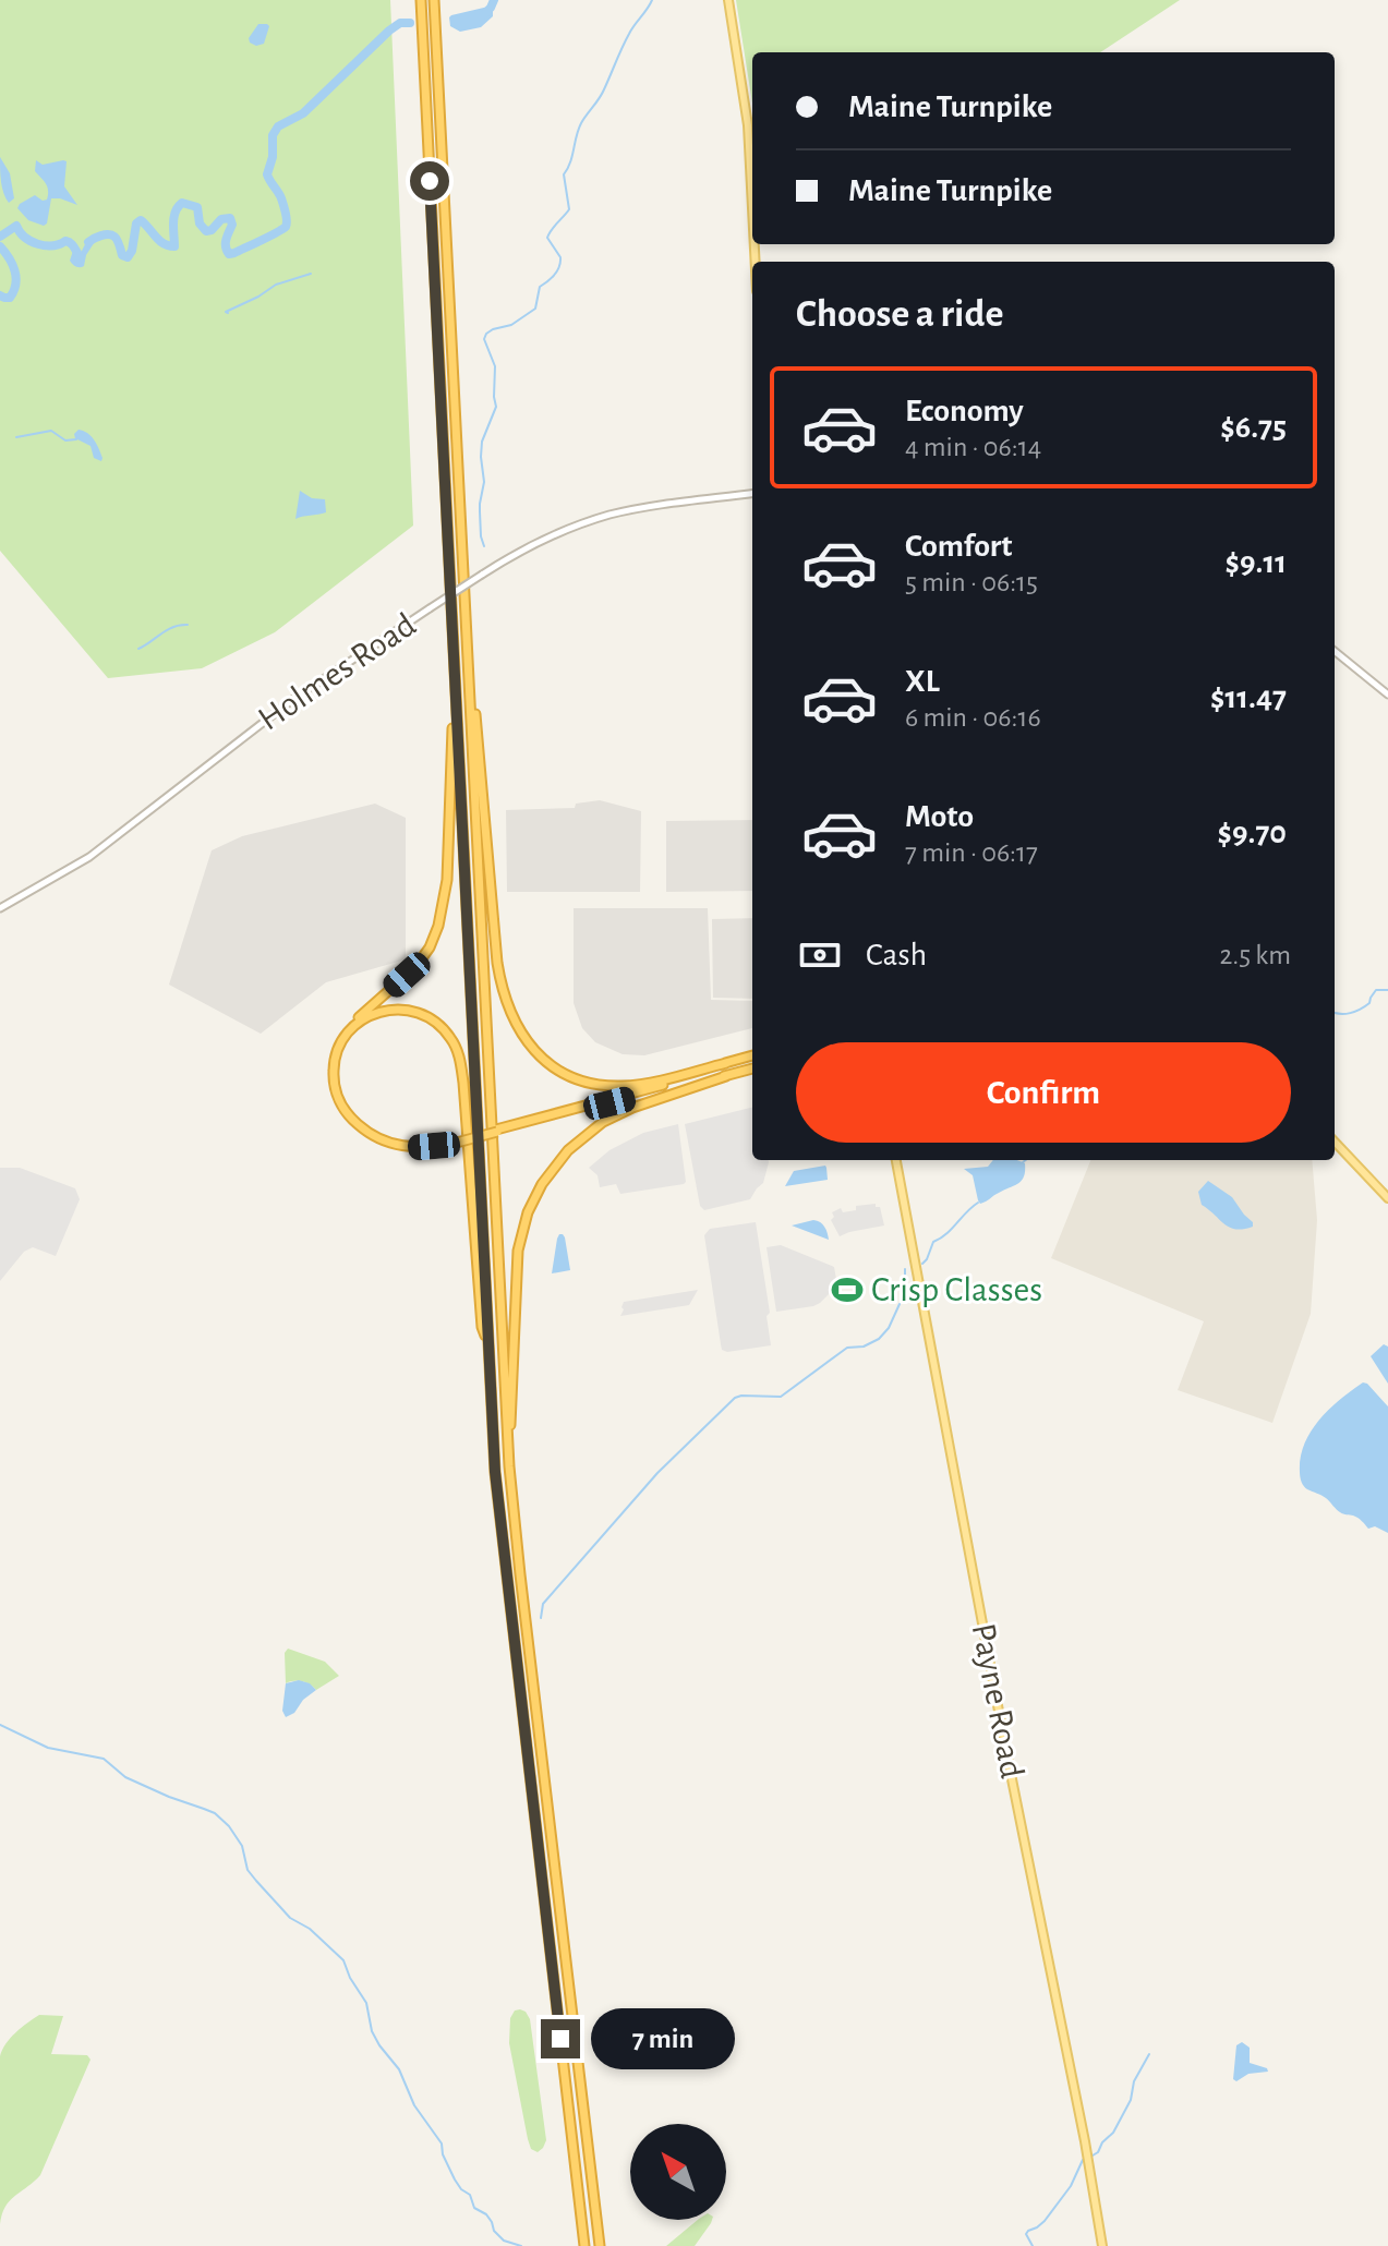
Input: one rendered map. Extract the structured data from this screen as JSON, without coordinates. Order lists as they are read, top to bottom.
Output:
{
  "streets": {
    "main road": ["Payne Road"],
    "street": ["Holmes Road"]
  },
  "places": {
    "sports": ["Crisp Classes"]
  },
  "north": "top left",
  "page": {
    "banner": ["Maine Turnpike", "Maine Turnpike"],
    "heading": "Choose a ride",
    "list": [
      {
        "name": "Economy",
        "note": "4 min · 06:14",
        "value": "$6.75"
      },
      {
        "name": "Comfort",
        "note": "5 min · 06:15",
        "value": "$9.11"
      },
      {
        "name": "XL",
        "note": "6 min · 06:16",
        "value": "$11.47"
      },
      {
        "name": "Moto",
        "note": "7 min · 06:17",
        "value": "$9.70"
      }
    ],
    "pay": ["Cash", "2.5 km"],
    "buttons": "Confirm",
    "bubble": "7 min"
  }
}
